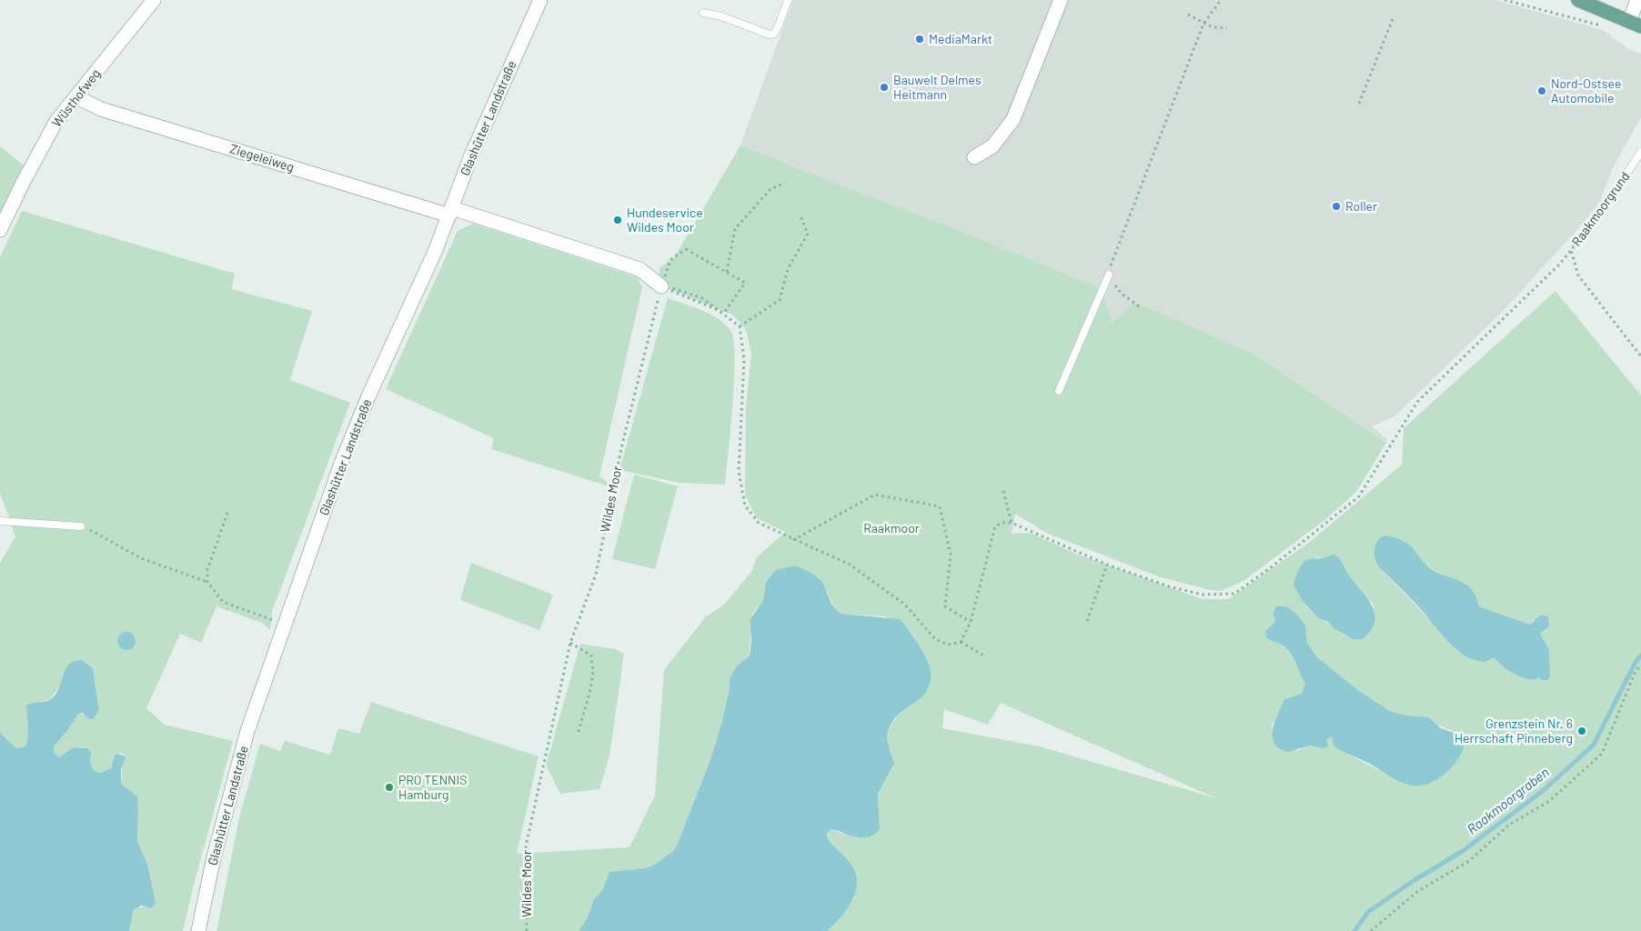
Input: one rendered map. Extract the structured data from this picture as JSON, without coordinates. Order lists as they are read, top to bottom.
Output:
{
  "streets": {
    "street": ["Wüsthofweg", "Glashütter Landstraße", "Ziegeleiweg"],
    "lane": ["Raakmoorgrund"],
    "path": ["Wildes Moor"]
  },
  "crossings": [
    ["Wüsthofweg", "Ziegeleiweg"],
    ["Glashütter Landstraße", "Ziegeleiweg"]
  ],
  "water": ["Raakmoorgraben"],
  "parks": ["Raakmoor"],
  "places": [
    "MediaMarkt",
    "Bauwelt Delmes Heitmann",
    "Nord-Ostsee Automobile",
    "Roller",
    "Hundeservice Wildes Moor",
    "Grenzstein Nr. 6 Herrschaft Pinneberg",
    "PRO TENNIS Hamburg"
  ]
}
